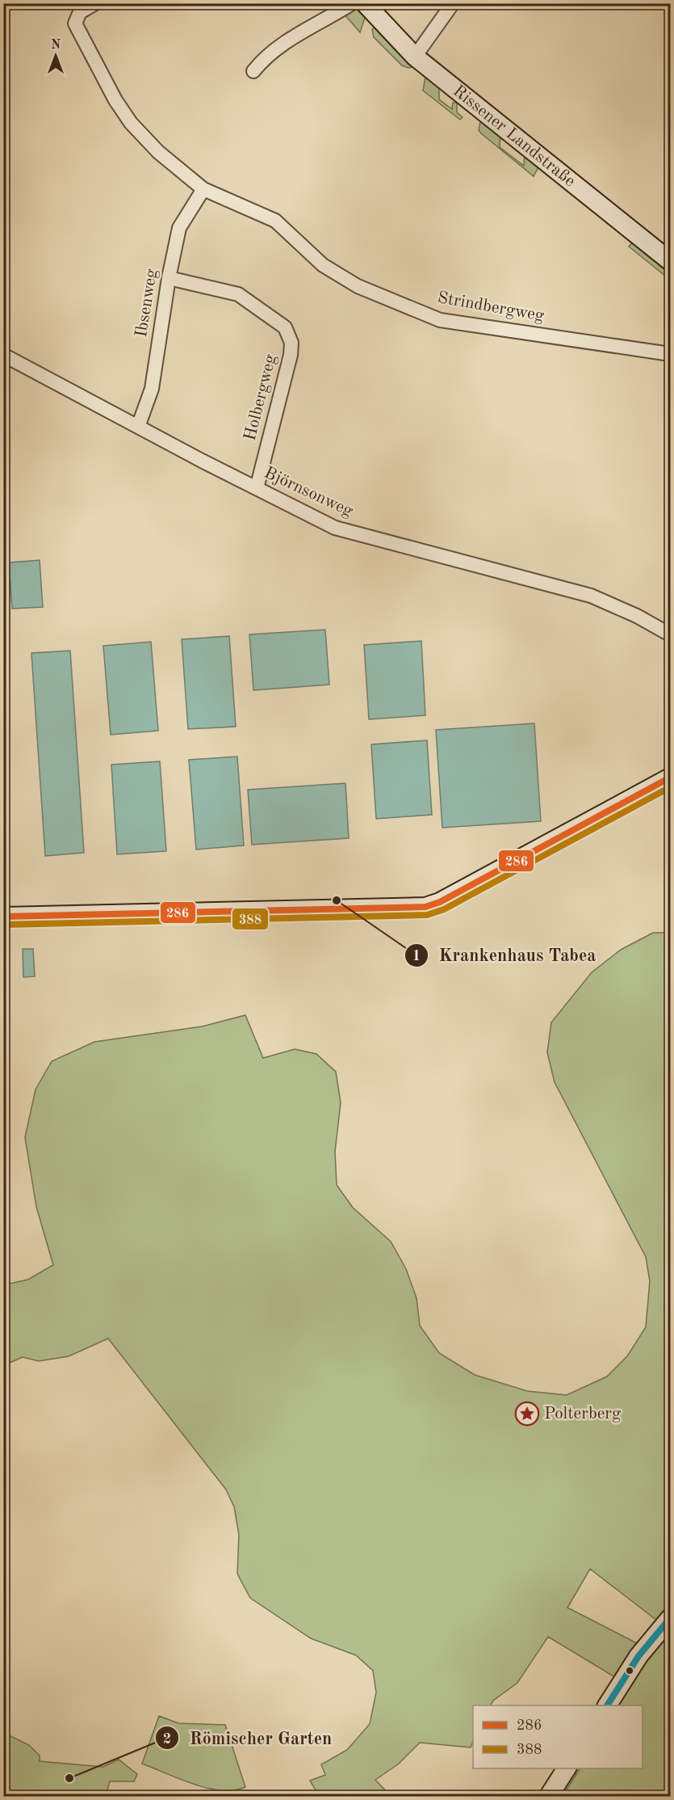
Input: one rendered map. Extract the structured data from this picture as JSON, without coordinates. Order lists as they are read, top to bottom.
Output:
{
  "streets": {
    "street": [
      "Rissener Landstraße",
      "Ibsenweg",
      "Strindbergweg",
      "Holbergweg",
      "Björnsonweg"
    ]
  },
  "crossings": [
    ["Ibsenweg", "Strindbergweg"],
    ["Ibsenweg", "Holbergweg"],
    ["Ibsenweg", "Björnsonweg"],
    ["Holbergweg", "Björnsonweg"]
  ],
  "places": {
    "other": ["Krankenhaus Tabea", "Römischer Garten"],
    "place": ["Polterberg"]
  },
  "lines": ["transit line 286", "transit line 388"],
  "legend": ["286", "388"],
  "north": "top"
}
